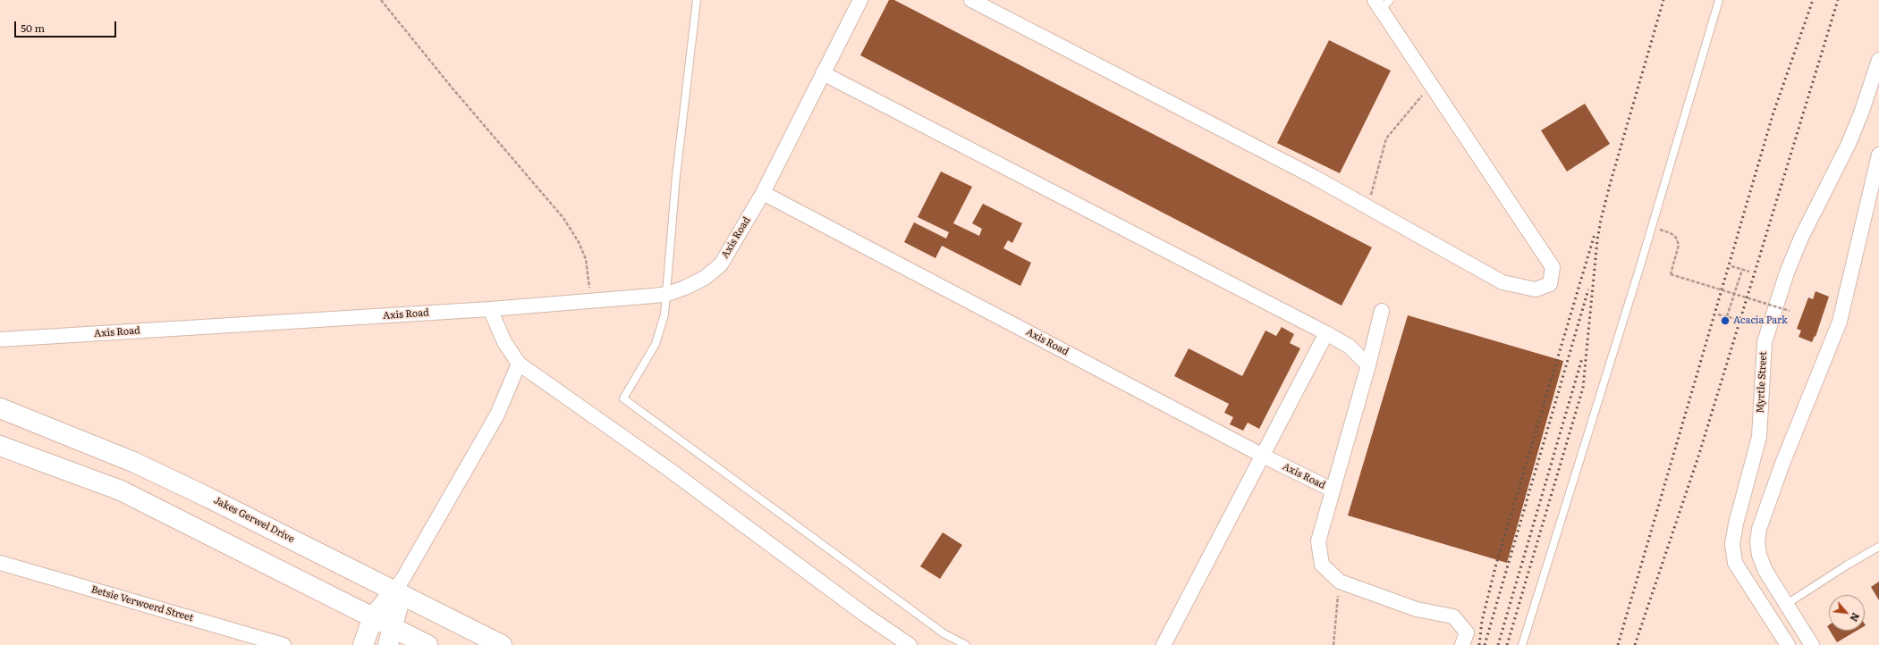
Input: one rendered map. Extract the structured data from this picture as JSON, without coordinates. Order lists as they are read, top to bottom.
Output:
{
  "streets": {
    "main road": ["Jakes Gerwel Drive"],
    "street": ["Axis Road", "Myrtle Street", "Betsie Verwoerd Street"]
  },
  "places": ["Acacia Park"],
  "scale_bar": "50 m",
  "north": "bottom right"
}
